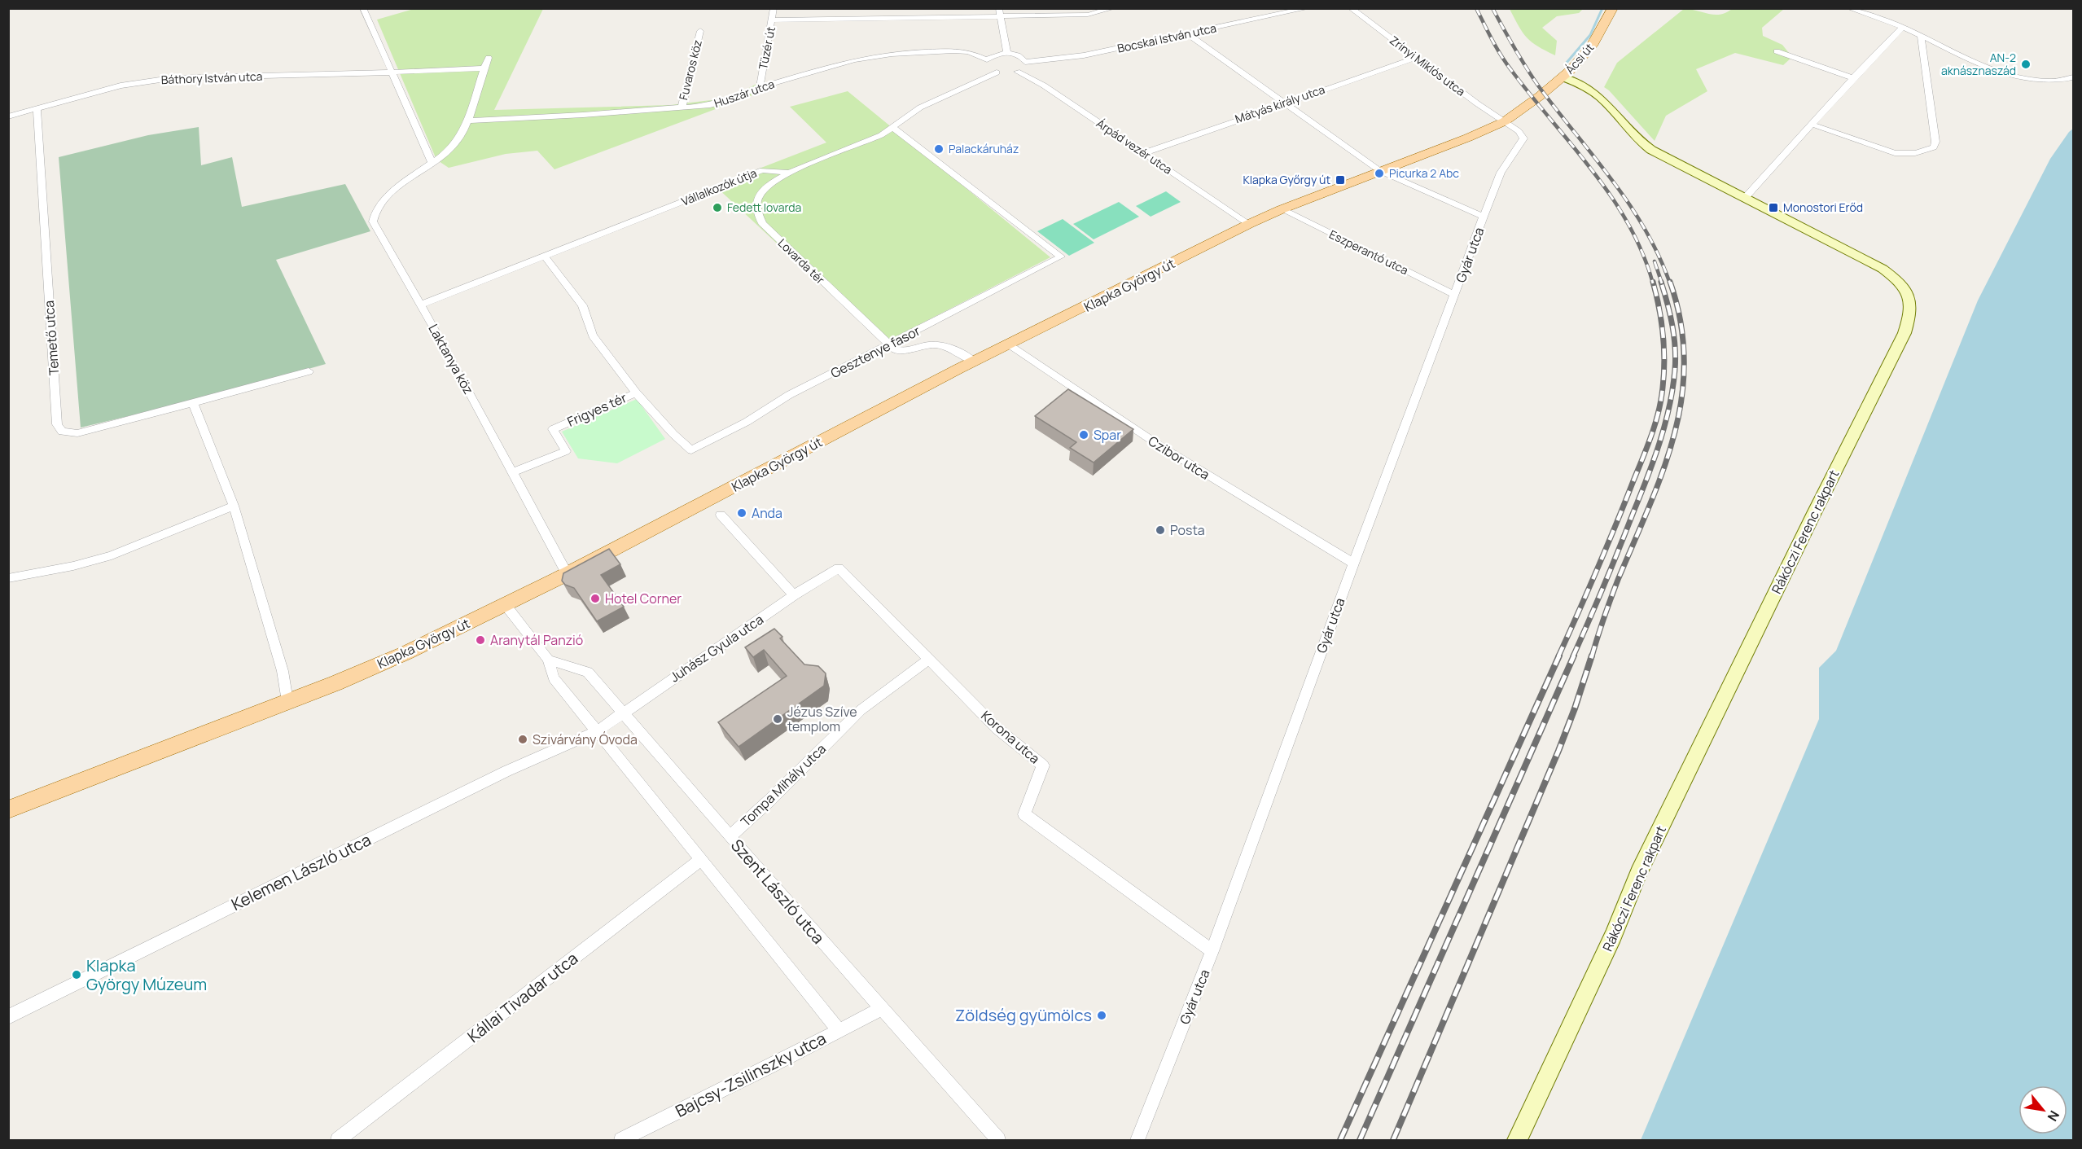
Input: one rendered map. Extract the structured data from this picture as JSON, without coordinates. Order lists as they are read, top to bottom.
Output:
{
  "streets": {
    "main road": ["Ácsi út", "Klapka György út"],
    "street": [
      "Bocskai István utca",
      "Tüzér út",
      "Zrínyi Miklós utca",
      "Fuvaros köz",
      "Báthory István utca",
      "Huszár utca",
      "Mátyás király utca",
      "Árpád vezér utca",
      "Vállalkozók útja",
      "Eszperantó utca",
      "Gyár utca",
      "Lovarda tér",
      "Temető utca",
      "Gesztenye fasor",
      "Laktanya köz",
      "Frigyes tér",
      "Czibor utca",
      "Rákóczi Ferenc rakpart",
      "Juhász Gyula utca",
      "Korona utca",
      "Tompa Mihály utca",
      "Kelemen László utca",
      "Szent László utca",
      "Kállai Tivadar utca",
      "Bajcsy-Zsilinszky utca"
    ]
  },
  "crossings": [
    ["Tüzér út", "Huszár utca"],
    ["Ácsi út", "Klapka György út"],
    ["Ácsi út", "Rákóczi Ferenc rakpart"],
    ["Zrínyi Miklós utca", "Mátyás király utca"],
    ["Zrínyi Miklós utca", "Gyár utca"],
    ["Zrínyi Miklós utca", "Klapka György út"],
    ["Fuvaros köz", "Huszár utca"],
    ["Báthory István utca", "Temető utca"],
    ["Báthory István utca", "Laktanya köz"],
    ["Huszár utca", "Laktanya köz"],
    ["Mátyás király utca", "Árpád vezér utca"],
    ["Árpád vezér utca", "Vállalkozók útja"],
    ["Árpád vezér utca", "Klapka György út"],
    ["Vállalkozók útja", "Lovarda tér"],
    ["Vállalkozók útja", "Gesztenye fasor"],
    ["Vállalkozók útja", "Laktanya köz"],
    ["Eszperantó utca", "Gyár utca"],
    ["Eszperantó utca", "Klapka György út"],
    ["Gyár utca", "Klapka György út"],
    ["Gyár utca", "Czibor utca"],
    ["Gyár utca", "Korona utca"],
    ["Lovarda tér", "Gesztenye fasor"],
    ["Klapka György út", "Laktanya köz"],
    ["Klapka György út", "Czibor utca"],
    ["Gesztenye fasor", "Frigyes tér"],
    ["Laktanya köz", "Frigyes tér"],
    ["Juhász Gyula utca", "Korona utca"],
    ["Juhász Gyula utca", "Kelemen László utca"],
    ["Juhász Gyula utca", "Szent László utca"],
    ["Korona utca", "Tompa Mihály utca"],
    ["Tompa Mihály utca", "Szent László utca"],
    ["Szent László utca", "Bajcsy-Zsilinszky utca"]
  ],
  "places": {
    "other": [
      "AN-2 aknásznaszád",
      "Palackáruház",
      "Picurka 2 Abc",
      "Fedett lovarda",
      "Spar",
      "Anda",
      "Posta",
      "Hotel Corner",
      "Aranytál Panzió",
      "Jézus Szíve templom",
      "Szivárvány Óvoda",
      "Klapka György Múzeum",
      "Zöldség gyümölcs"
    ],
    "transit": ["Klapka Győrgy út", "Monostori Erőd"]
  },
  "north": "bottom right"
}
